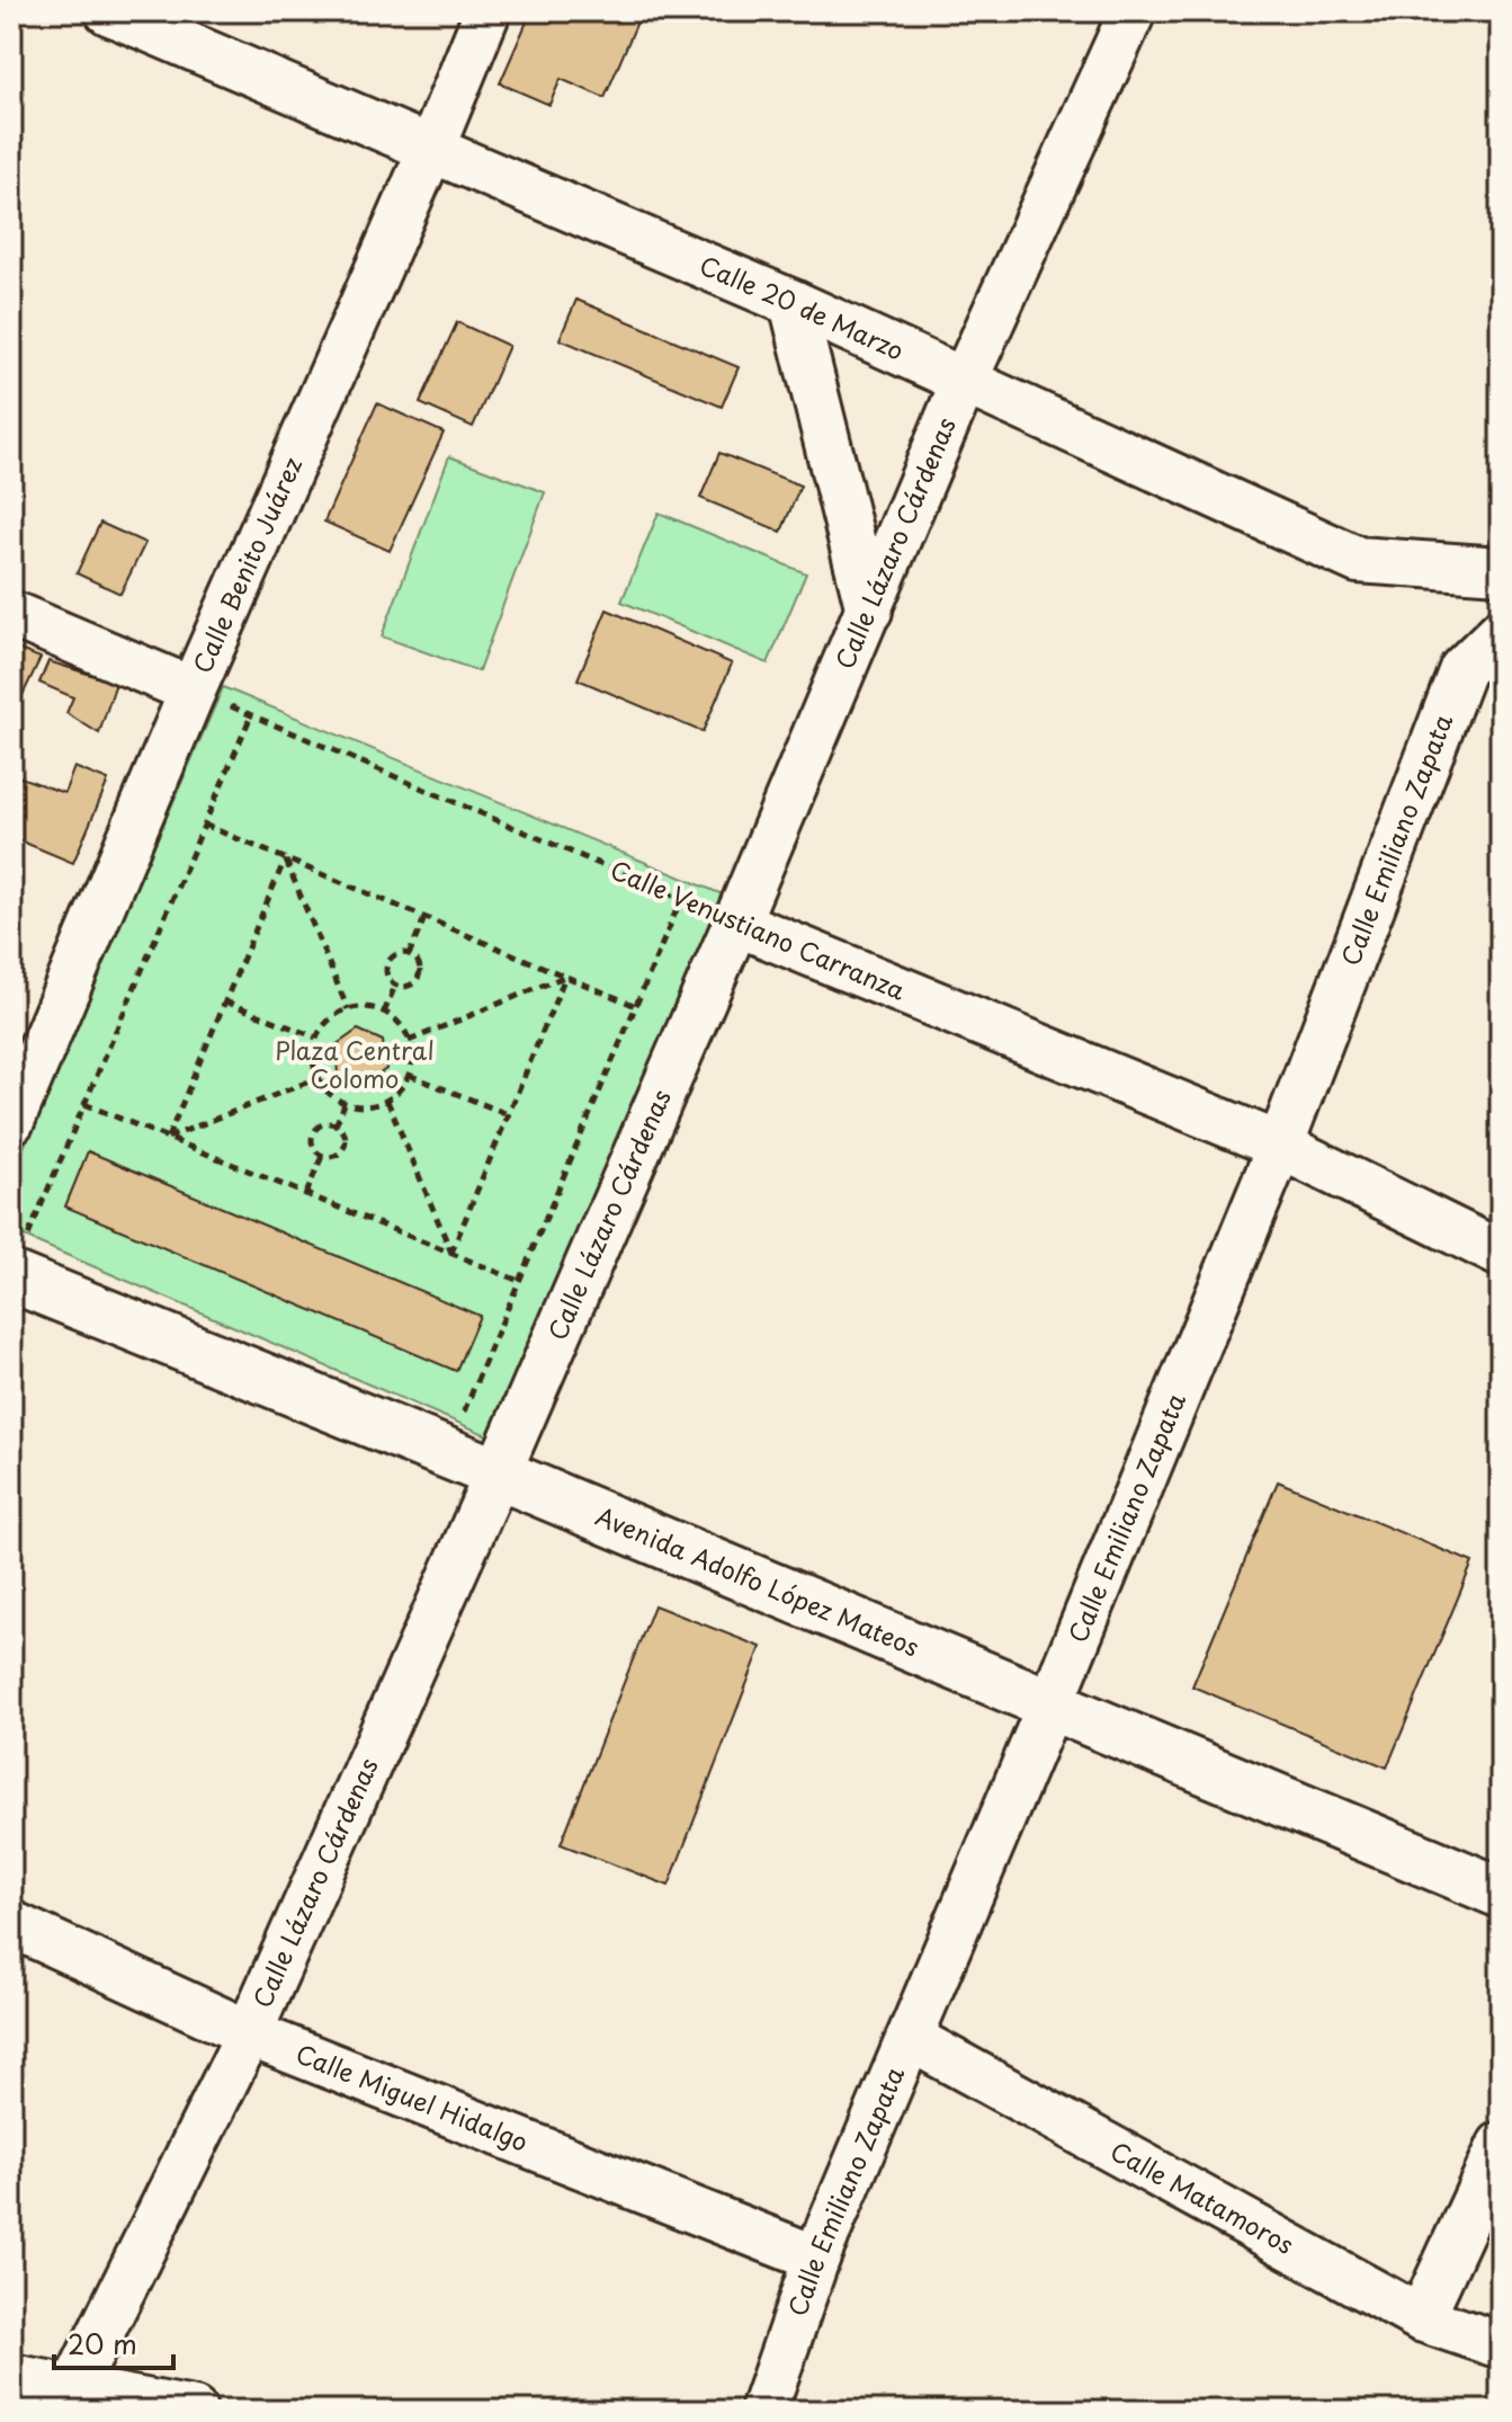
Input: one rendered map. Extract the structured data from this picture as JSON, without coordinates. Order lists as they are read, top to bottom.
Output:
{
  "streets": {
    "main road": ["Avenida Adolfo López Mateos"],
    "street": [
      "Calle 20 de Marzo",
      "Calle Lázaro Cárdenas",
      "Calle Benito Juárez",
      "Calle Emiliano Zapata",
      "Calle Venustiano Carranza",
      "Calle Miguel Hidalgo",
      "Calle Matamoros"
    ]
  },
  "crossings": [
    ["Calle 20 de Marzo", "Calle Lázaro Cárdenas"],
    ["Calle 20 de Marzo", "Calle Benito Juárez"],
    ["Calle Lázaro Cárdenas", "Calle Venustiano Carranza"],
    ["Calle Lázaro Cárdenas", "Avenida Adolfo López Mateos"],
    ["Calle Lázaro Cárdenas", "Calle Miguel Hidalgo"],
    ["Calle Benito Juárez", "Calle Venustiano Carranza"],
    ["Calle Emiliano Zapata", "Calle Venustiano Carranza"],
    ["Calle Emiliano Zapata", "Avenida Adolfo López Mateos"],
    ["Calle Emiliano Zapata", "Calle Miguel Hidalgo"],
    ["Calle Emiliano Zapata", "Calle Matamoros"]
  ],
  "parks": ["Plaza Central Colomo"],
  "scale_bar": "20 m"
}
